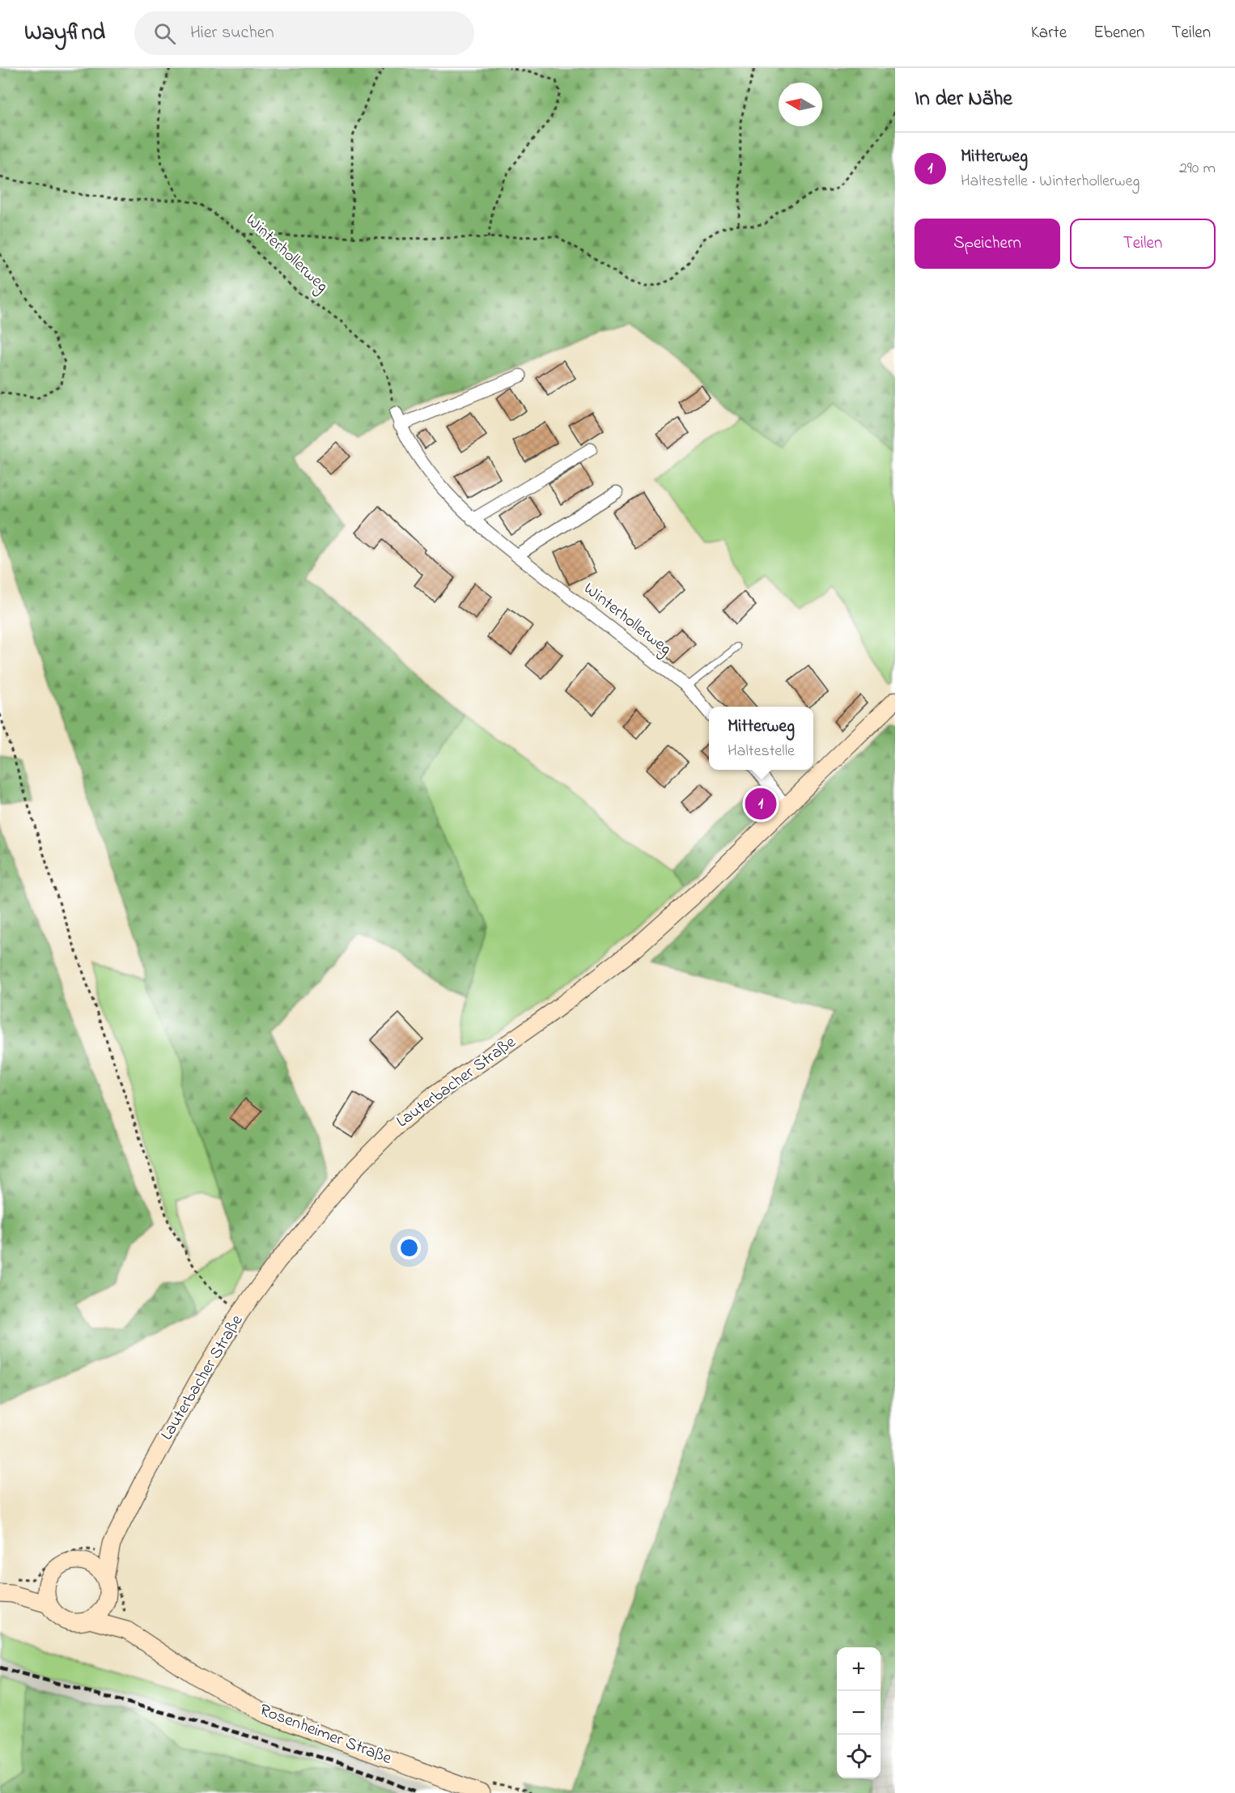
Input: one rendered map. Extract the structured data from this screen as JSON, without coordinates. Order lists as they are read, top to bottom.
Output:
{
  "streets": {
    "street": ["Winterhollerweg", "Lauterbacher Straße", "Rosenheimer Straße"]
  },
  "crossings": [
    ["Lauterbacher Straße", "Rosenheimer Straße"]
  ],
  "north": "left",
  "page": {
    "header": "Wayfind",
    "search": "Hier suchen",
    "nav": ["Karte", "Ebenen", "Teilen"],
    "heading": "In der Nähe",
    "list": [
      {
        "mark": "1",
        "name": "Mitterweg",
        "note": "Haltestelle · Winterhollerweg",
        "value": "290 m"
      }
    ],
    "buttons": ["Speichern", "Teilen"],
    "popup": ["Mitterweg", "Haltestelle"],
    "pins": "1",
    "map_buttons": ["+", "−"]
  }
}
